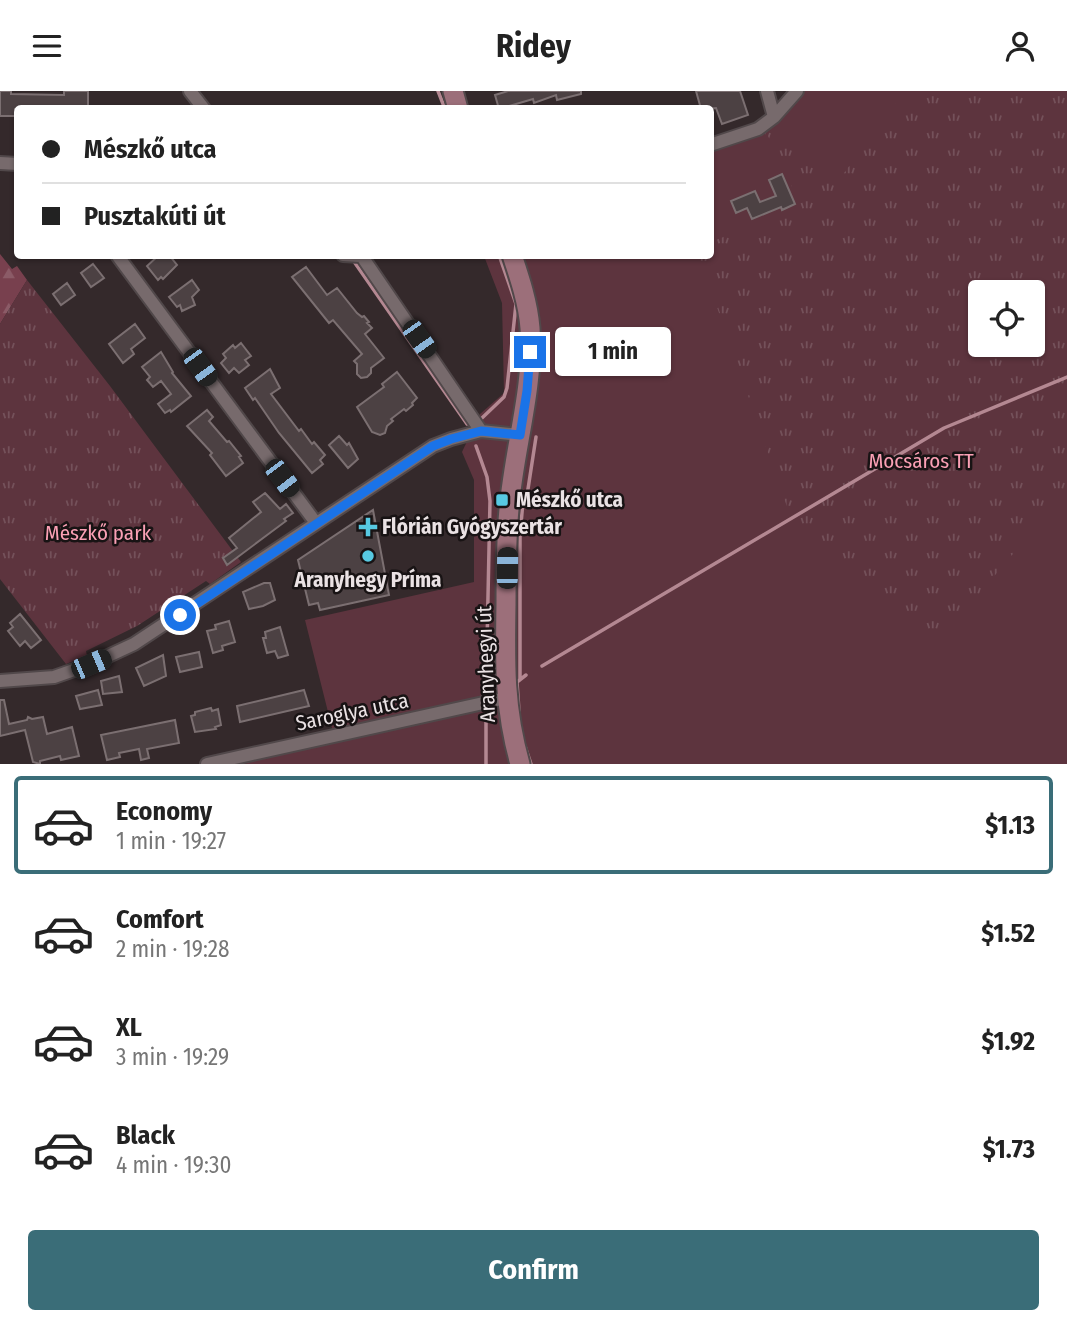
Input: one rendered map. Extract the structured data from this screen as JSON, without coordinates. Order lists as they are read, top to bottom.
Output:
{
  "streets": {
    "street": ["Aranyhegyi út", "Saroglya utca"]
  },
  "crossings": [
    ["Aranyhegyi út", "Saroglya utca"]
  ],
  "parks": ["Mocsáros TT", "Mészkő park"],
  "places": {
    "transit": ["Mészkő utca"],
    "health": ["Flórián Gyógyszertár"],
    "other": ["Aranyhegy Príma"]
  },
  "page": {
    "header": "Ridey",
    "banner": ["Mészkő utca", "Pusztakúti út"],
    "bubble": "1 min",
    "list": [
      {
        "name": "Economy",
        "note": "1 min · 19:27",
        "value": "$1.13"
      },
      {
        "name": "Comfort",
        "note": "2 min · 19:28",
        "value": "$1.52"
      },
      {
        "name": "XL",
        "note": "3 min · 19:29",
        "value": "$1.92"
      },
      {
        "name": "Black",
        "note": "4 min · 19:30",
        "value": "$1.73"
      }
    ],
    "buttons": "Confirm"
  }
}
